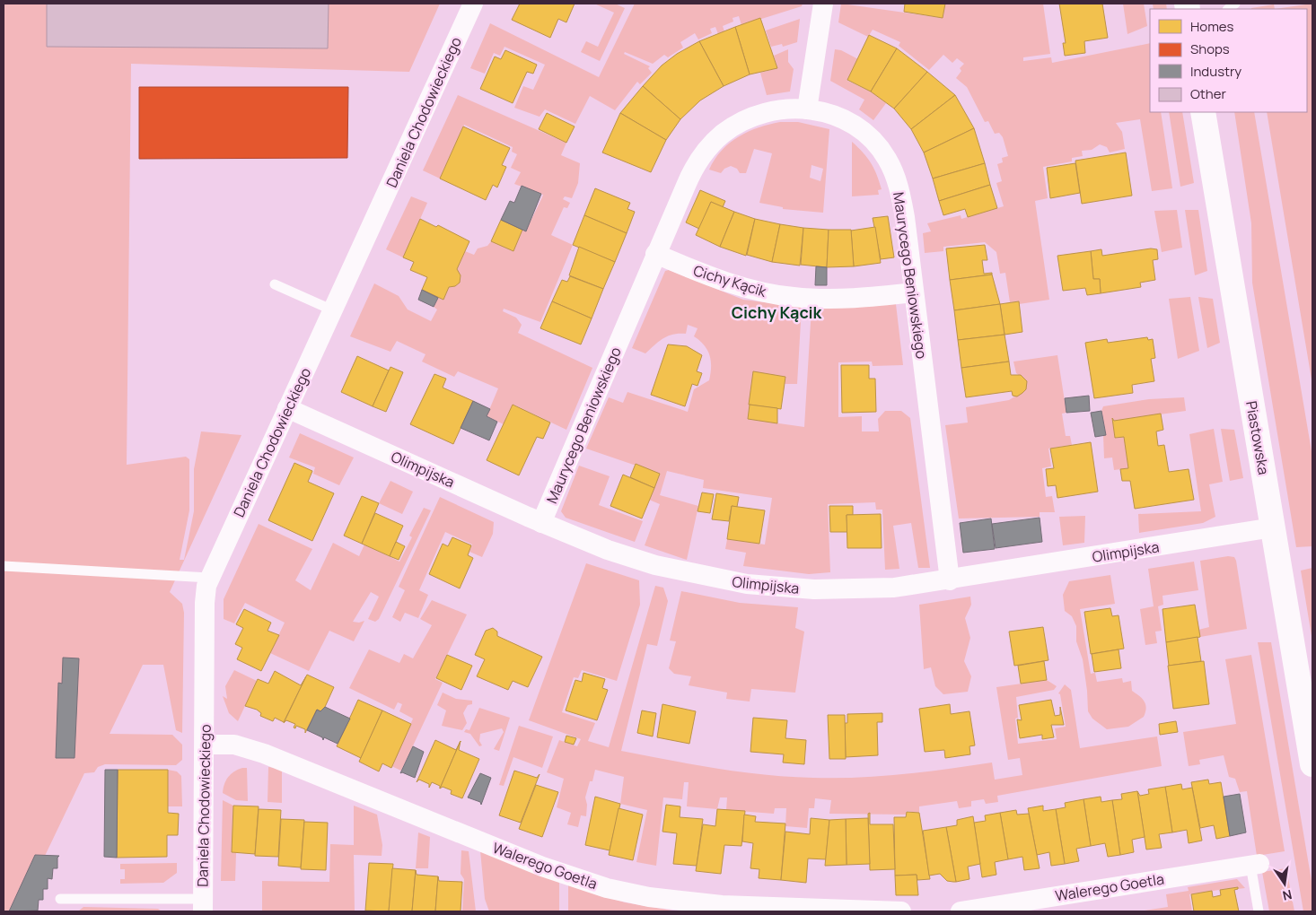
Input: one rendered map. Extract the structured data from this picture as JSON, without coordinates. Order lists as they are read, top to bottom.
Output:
{
  "streets": {
    "street": [
      "Daniela Chodowieckiego",
      "Maurycego Beniowskiego",
      "Cichy Kącik",
      "Piastowska",
      "Olimpijska",
      "Walerego Goetla"
    ]
  },
  "crossings": [
    ["Daniela Chodowieckiego", "Olimpijska"],
    ["Daniela Chodowieckiego", "Walerego Goetla"],
    ["Maurycego Beniowskiego", "Cichy Kącik"],
    ["Maurycego Beniowskiego", "Olimpijska"],
    ["Piastowska", "Olimpijska"]
  ],
  "districts": ["Cichy Kącik"],
  "legend": [
    "Homes",
    "Shops",
    "Industry",
    "Other"
  ],
  "north": "bottom"
}
